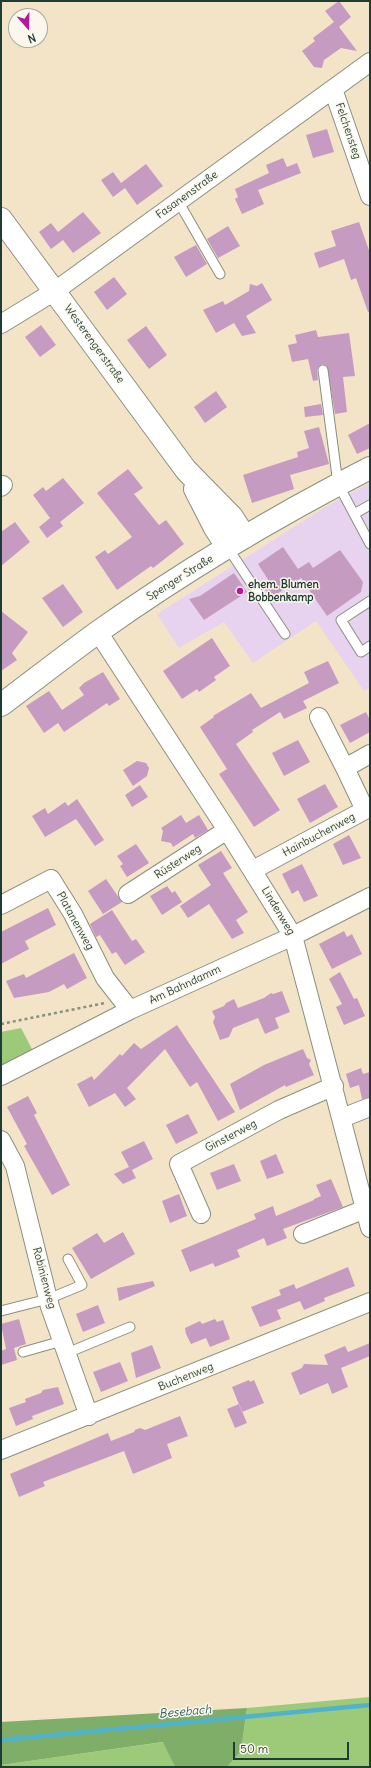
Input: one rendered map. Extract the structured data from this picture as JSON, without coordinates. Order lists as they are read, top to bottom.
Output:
{
  "streets": {
    "street": [
      "Felchensteg",
      "Fasanenstraße",
      "Westerengerstraße",
      "Spenger Straße",
      "Hainbuchenweg",
      "Rüsterweg",
      "Lindenweg",
      "Platanenweg",
      "Am Bahndamm",
      "Ginsterweg",
      "Robinienweg",
      "Buchenweg"
    ]
  },
  "crossings": [
    ["Felchensteg", "Fasanenstraße"],
    ["Fasanenstraße", "Westerengerstraße"],
    ["Westerengerstraße", "Spenger Straße"],
    ["Spenger Straße", "Lindenweg"],
    ["Hainbuchenweg", "Lindenweg"],
    ["Rüsterweg", "Lindenweg"],
    ["Lindenweg", "Am Bahndamm"],
    ["Lindenweg", "Ginsterweg"],
    ["Platanenweg", "Am Bahndamm"],
    ["Robinienweg", "Buchenweg"]
  ],
  "water": ["Besebach"],
  "places": ["ehem. Blumen Bobbenkamp"],
  "scale_bar": "50 m",
  "north": "bottom"
}
